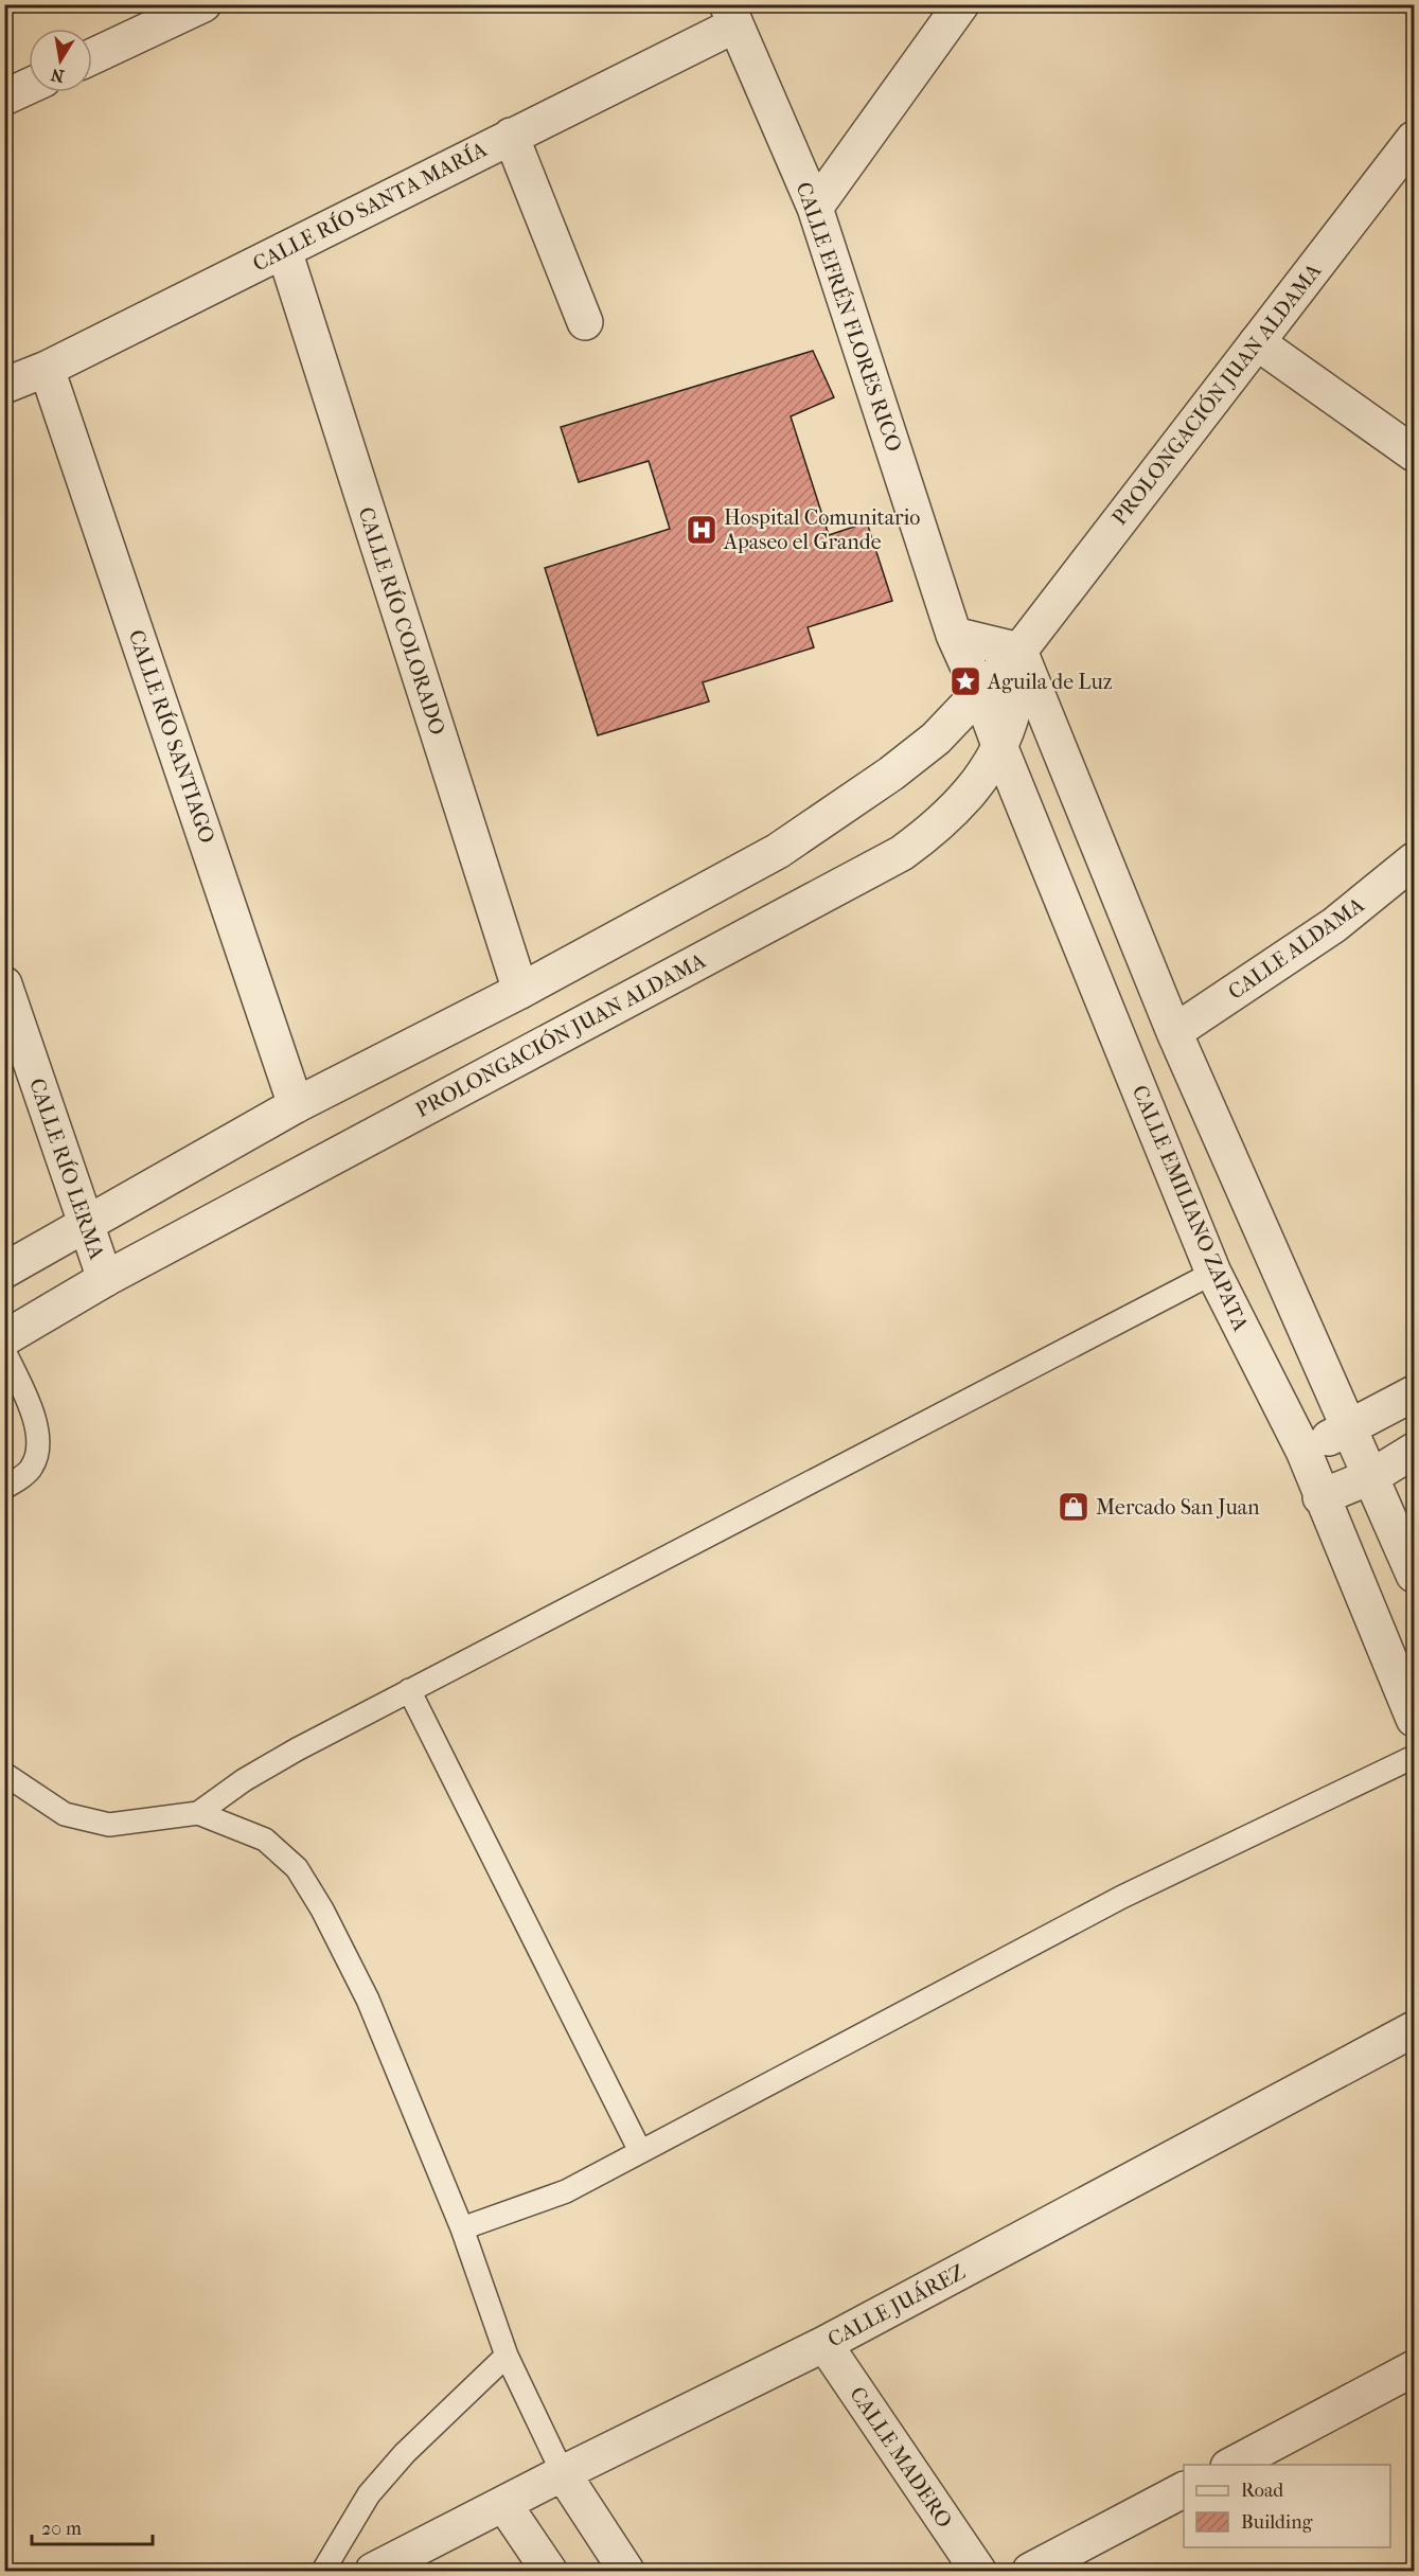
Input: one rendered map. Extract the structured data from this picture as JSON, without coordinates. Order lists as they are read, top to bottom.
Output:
{
  "streets": {
    "street": [
      "CALLE RÍO SANTA MARÍA",
      "CALLE EFRÉN FLORES RICO",
      "PROLONGACIÓN JUAN ALDAMA",
      "CALLE RÍO COLORADO",
      "CALLE RÍO SANTIAGO",
      "CALLE ALDAMA",
      "CALLE RÍO LERMA",
      "CALLE EMILIANO ZAPATA",
      "CALLE JUÁREZ",
      "CALLE MADERO"
    ]
  },
  "crossings": [
    ["CALLE RÍO SANTA MARÍA", "CALLE EFRÉN FLORES RICO"],
    ["CALLE RÍO SANTA MARÍA", "CALLE RÍO COLORADO"],
    ["CALLE RÍO SANTA MARÍA", "CALLE RÍO SANTIAGO"],
    ["CALLE EFRÉN FLORES RICO", "PROLONGACIÓN JUAN ALDAMA"],
    ["CALLE EFRÉN FLORES RICO", "CALLE EMILIANO ZAPATA"],
    ["PROLONGACIÓN JUAN ALDAMA", "CALLE RÍO COLORADO"],
    ["PROLONGACIÓN JUAN ALDAMA", "CALLE RÍO SANTIAGO"],
    ["PROLONGACIÓN JUAN ALDAMA", "CALLE RÍO LERMA"],
    ["PROLONGACIÓN JUAN ALDAMA", "CALLE EMILIANO ZAPATA"],
    ["CALLE JUÁREZ", "CALLE MADERO"]
  ],
  "places": {
    "hospital": ["Hospital Comunitario Apaseo el Grande"],
    "place": ["Aguila de Luz"],
    "shop": ["Mercado San Juan"]
  },
  "legend": ["Road", "Building"],
  "scale_bar": "20 m",
  "north": "bottom"
}
